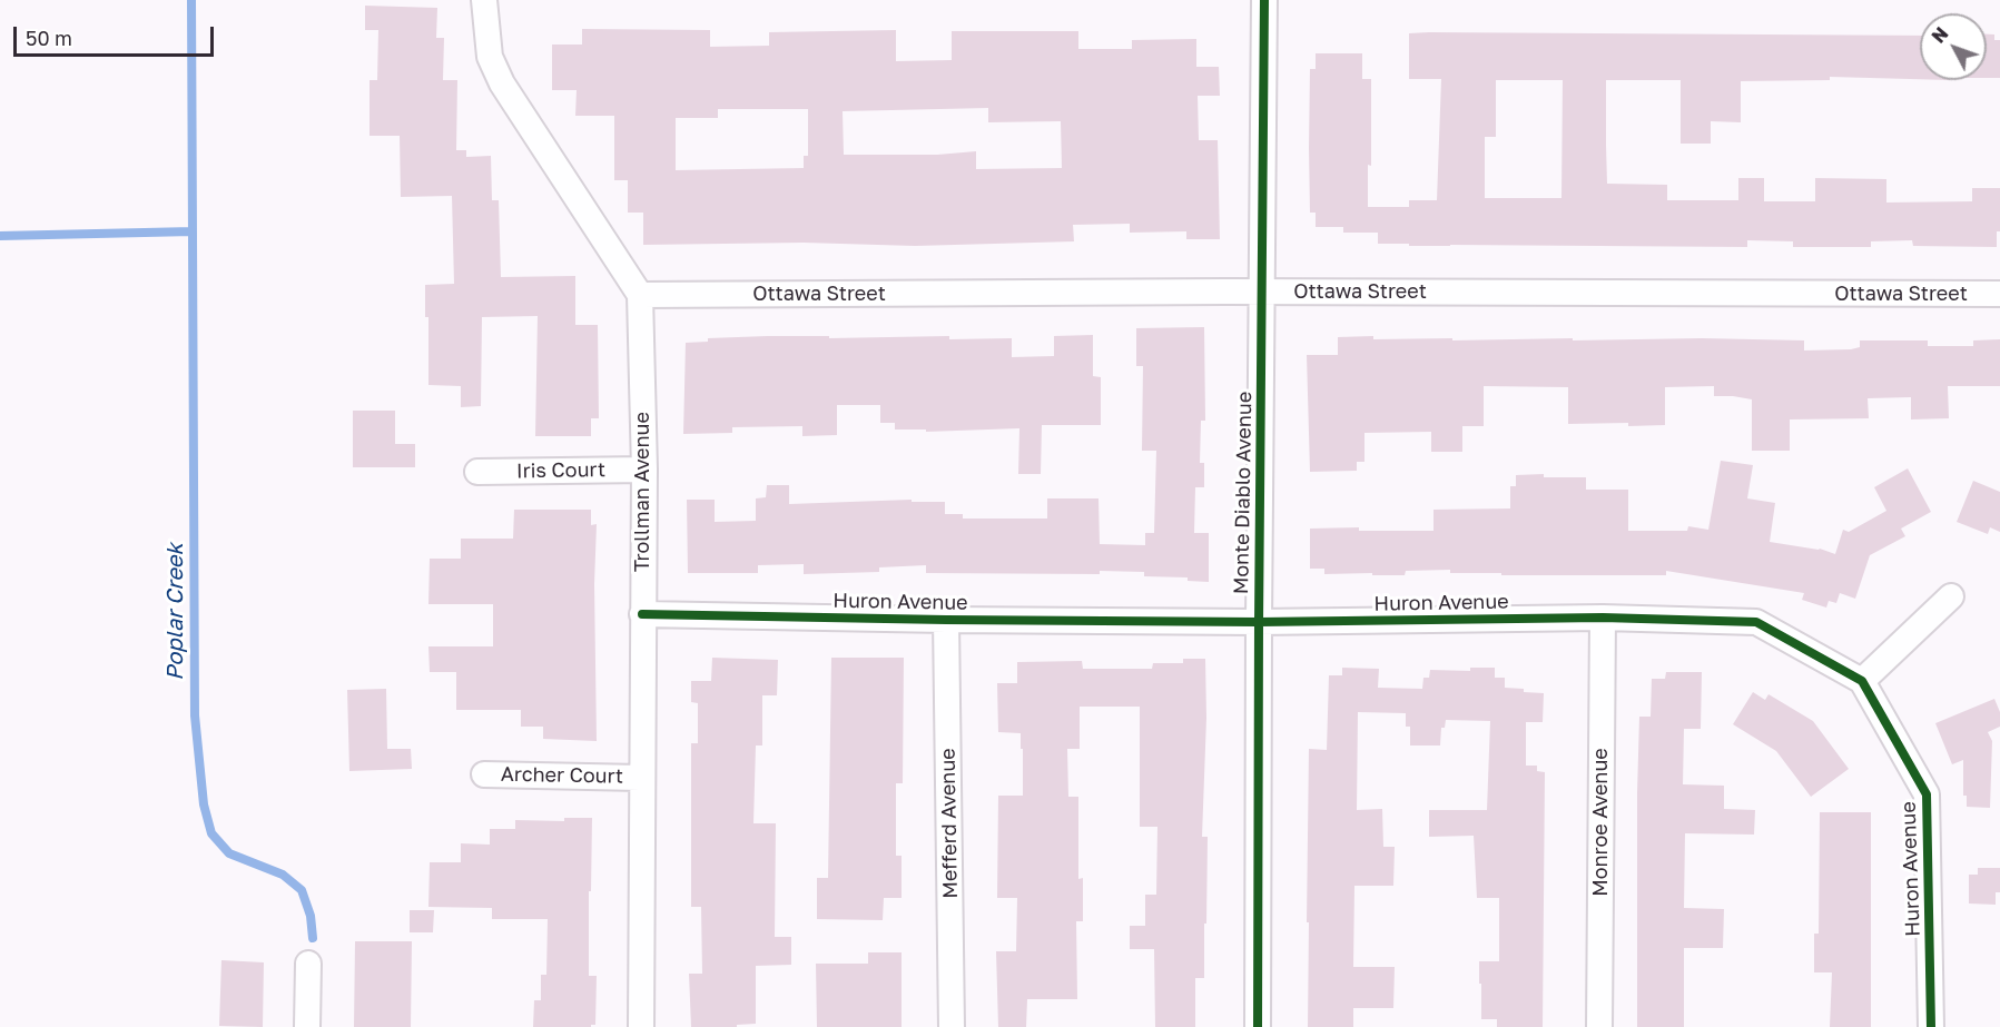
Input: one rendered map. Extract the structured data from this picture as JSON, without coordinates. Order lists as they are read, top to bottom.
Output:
{
  "streets": {
    "street": [
      "Ottawa Street",
      "Iris Court",
      "Trollman Avenue",
      "Monte Diablo Avenue",
      "Huron Avenue",
      "Archer Court",
      "Monroe Avenue",
      "Mefferd Avenue"
    ]
  },
  "crossings": [
    ["Ottawa Street", "Trollman Avenue"],
    ["Ottawa Street", "Monte Diablo Avenue"],
    ["Iris Court", "Trollman Avenue"],
    ["Trollman Avenue", "Huron Avenue"],
    ["Trollman Avenue", "Archer Court"],
    ["Monte Diablo Avenue", "Huron Avenue"],
    ["Huron Avenue", "Monroe Avenue"],
    ["Huron Avenue", "Mefferd Avenue"]
  ],
  "water": ["Poplar Creek"],
  "scale_bar": "50 m",
  "north": "top left"
}
